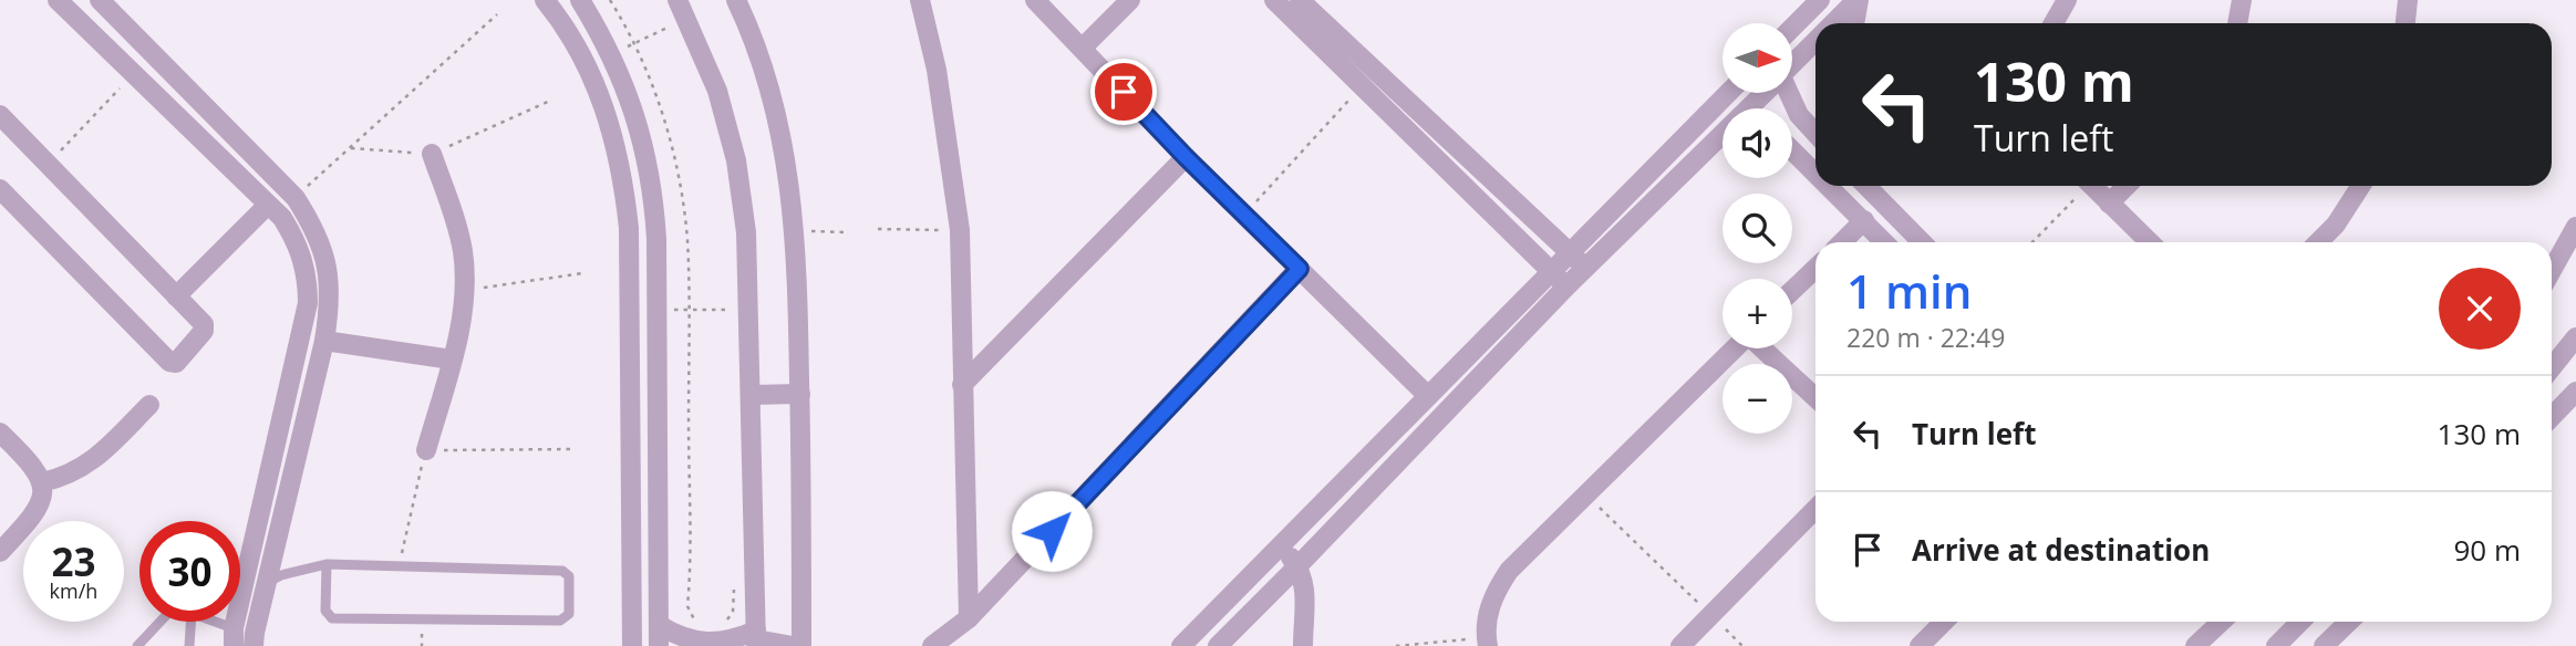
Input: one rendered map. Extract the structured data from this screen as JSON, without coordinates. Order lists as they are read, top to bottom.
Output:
{
  "north": "right",
  "page": {
    "map_buttons": ["+", "−"],
    "turn": ["130 m", "Turn left"],
    "heading": ["1 min", "220 m · 22:49"],
    "list": [
      {
        "name": "Turn left",
        "value": "130 m"
      },
      {
        "name": "Arrive at destination",
        "value": "90 m"
      }
    ],
    "speed": "23 km/h",
    "limit": "30"
  }
}
